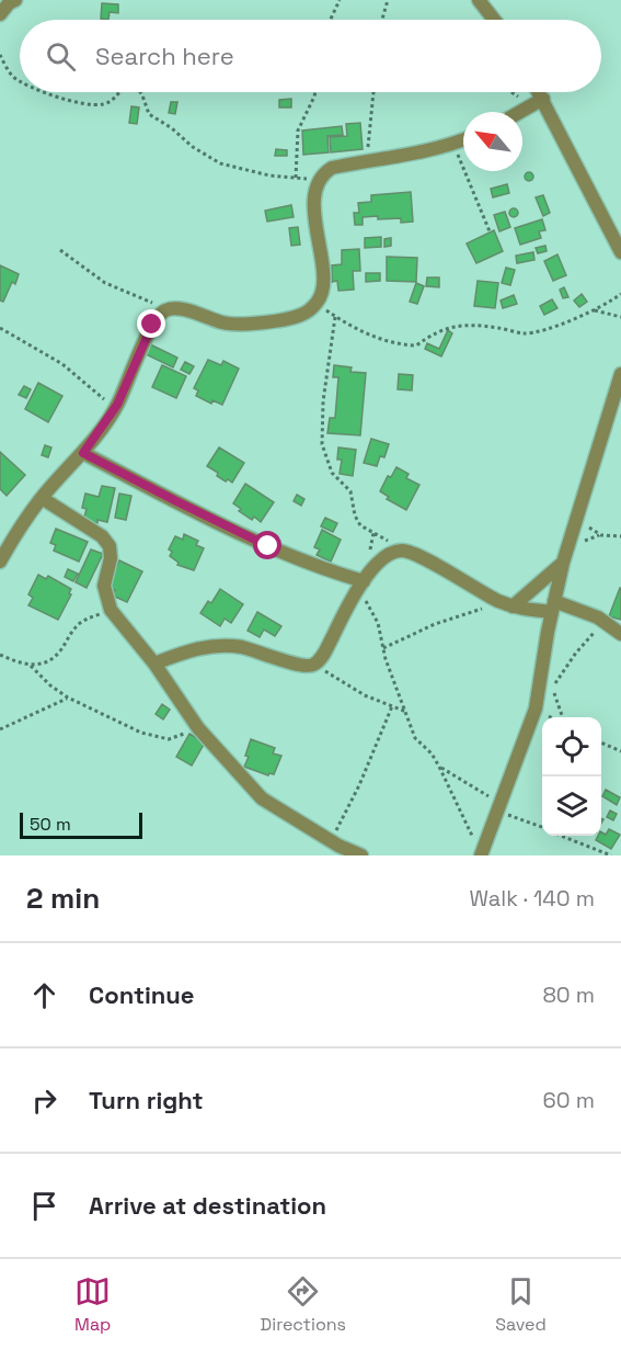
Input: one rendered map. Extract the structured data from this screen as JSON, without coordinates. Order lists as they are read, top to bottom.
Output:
{
  "scale_bar": "50 m",
  "north": "top left",
  "page": {
    "search": "Search here",
    "scale": "50 m",
    "heading": ["2 min", "Walk · 140 m"],
    "list": [
      ["Continue", "80 m"],
      ["Turn right", "60 m"],
      "Arrive at destination"
    ],
    "nav": ["Map", "Directions", "Saved"]
  }
}
